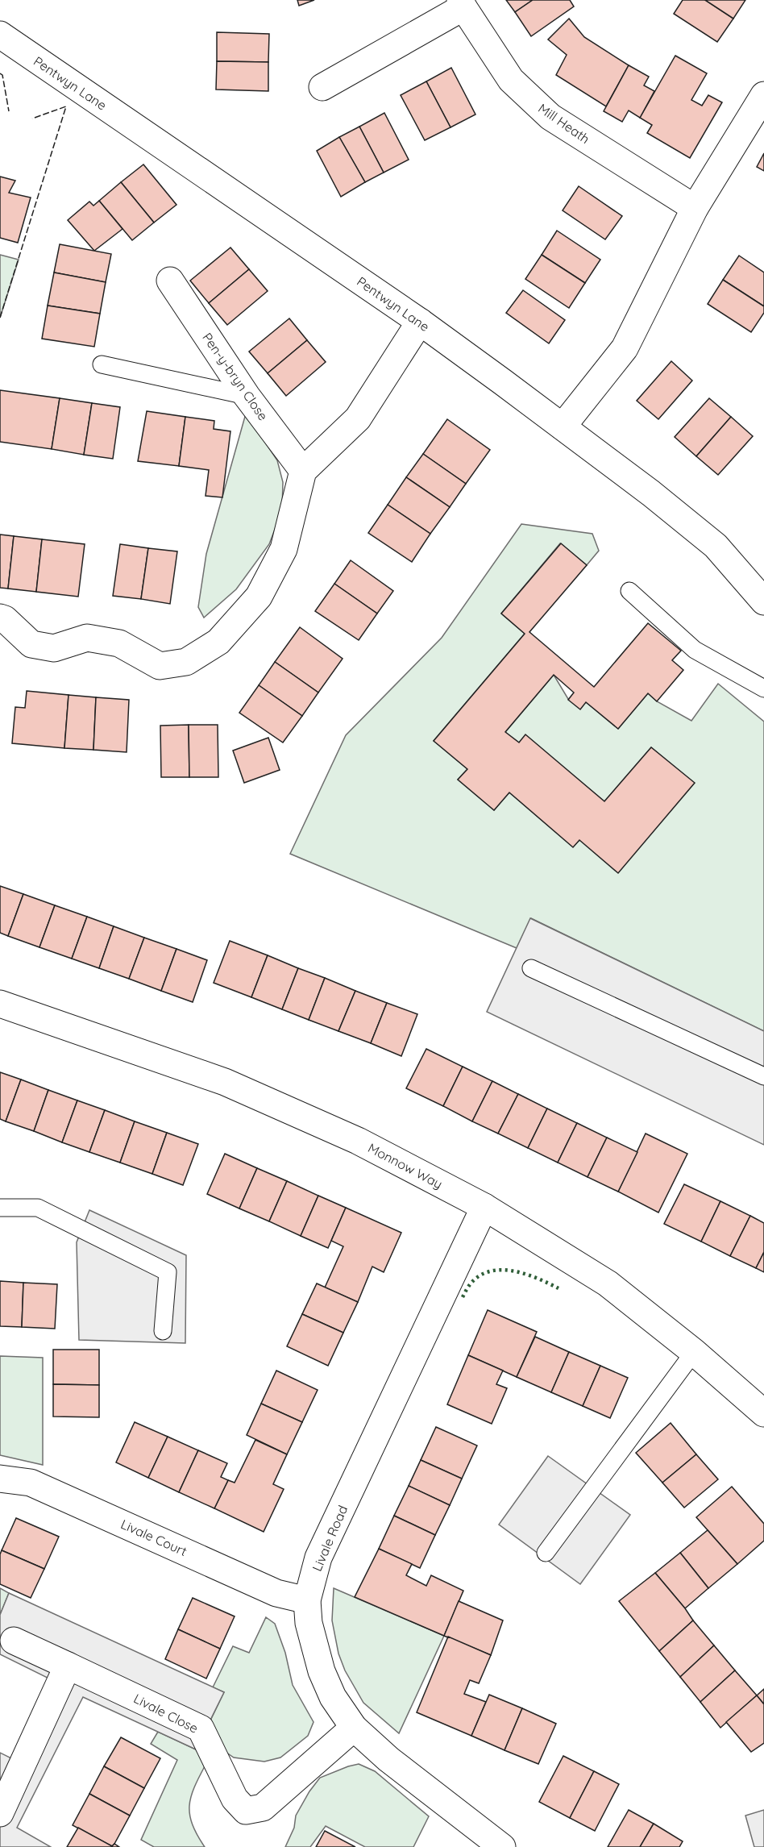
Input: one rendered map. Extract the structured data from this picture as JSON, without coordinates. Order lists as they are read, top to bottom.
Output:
{
  "streets": {
    "street": [
      "Pentwyn Lane",
      "Mill Heath",
      "Pen-y-bryn Close",
      "Monnow Way",
      "Livale Court",
      "Livale Road",
      "Livale Close"
    ]
  },
  "crossings": [
    ["Monnow Way", "Livale Road"],
    ["Livale Court", "Livale Road"],
    ["Livale Road", "Livale Close"]
  ]
}
